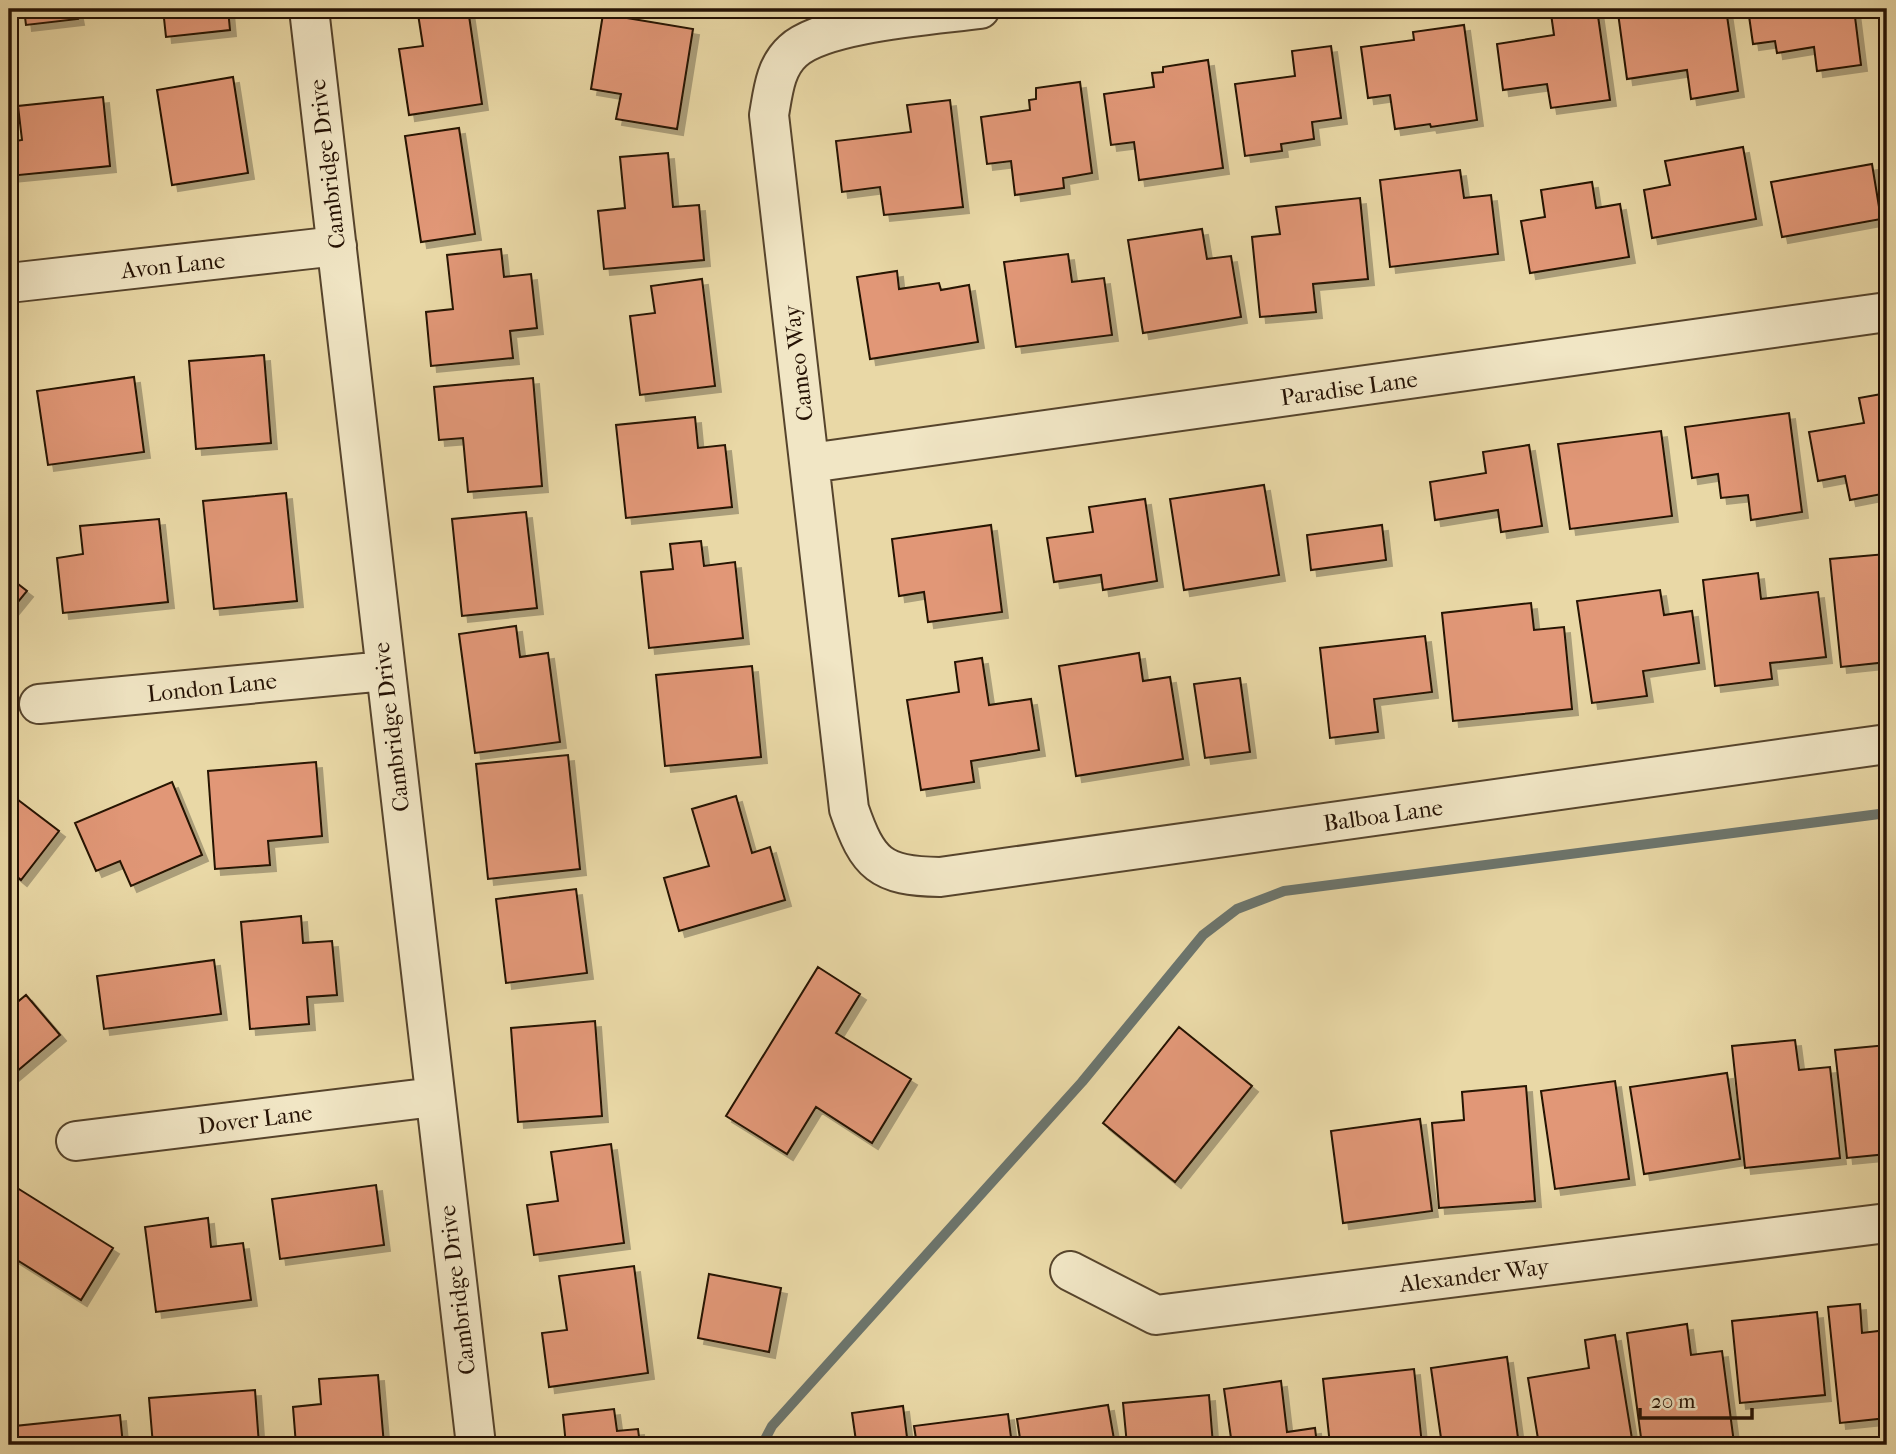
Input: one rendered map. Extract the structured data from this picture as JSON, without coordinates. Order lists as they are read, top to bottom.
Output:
{
  "streets": {
    "street": [
      "Cambridge Drive",
      "Avon Lane",
      "Cameo Way",
      "Paradise Lane",
      "London Lane",
      "Balboa Lane",
      "Dover Lane",
      "Alexander Way"
    ]
  },
  "crossings": [
    ["Cambridge Drive", "Avon Lane"],
    ["Cambridge Drive", "London Lane"],
    ["Cambridge Drive", "Dover Lane"],
    ["Cameo Way", "Paradise Lane"],
    ["Cameo Way", "Balboa Lane"]
  ],
  "scale_bar": "20 m"
}
